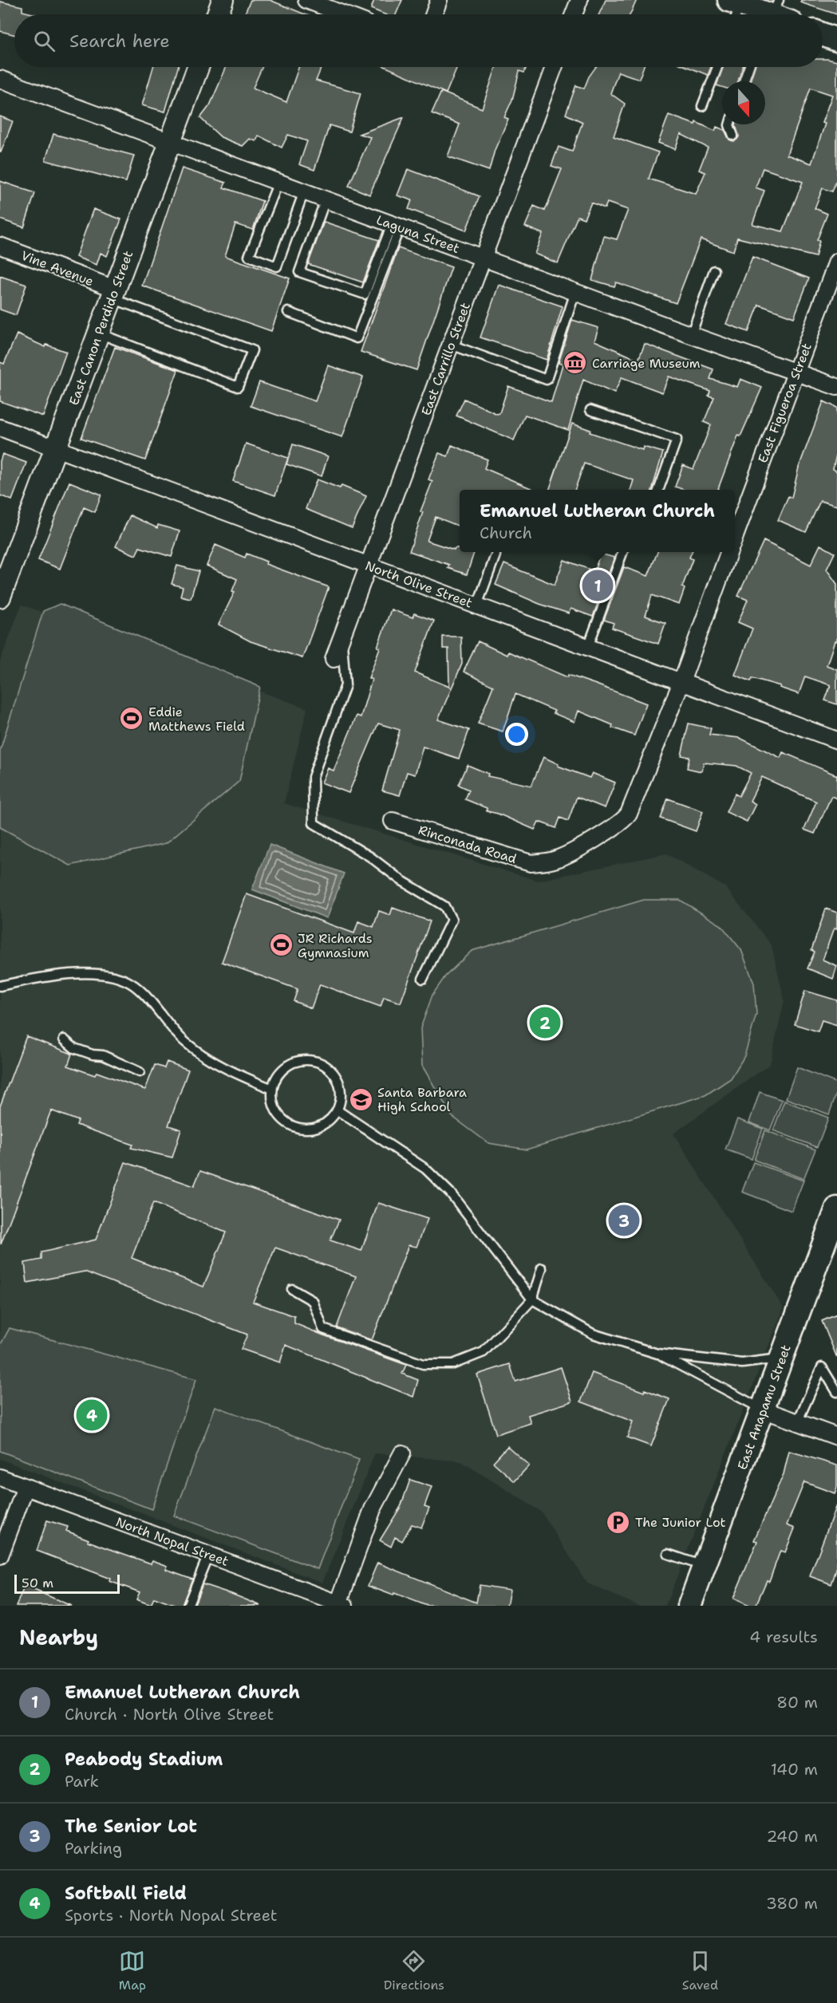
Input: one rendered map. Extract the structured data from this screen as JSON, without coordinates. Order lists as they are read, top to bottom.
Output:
{
  "streets": {
    "main road": ["East Anapamu Street"],
    "street": [
      "Laguna Street",
      "Vine Avenue",
      "East Canon Perdido Street",
      "East Carrillo Street",
      "East Figueroa Street",
      "North Olive Street",
      "Rinconada Road",
      "North Nopal Street"
    ]
  },
  "crossings": [
    ["Laguna Street", "East Canon Perdido Street"],
    ["Laguna Street", "East Carrillo Street"],
    ["Laguna Street", "East Figueroa Street"],
    ["Vine Avenue", "East Canon Perdido Street"],
    ["East Canon Perdido Street", "North Olive Street"],
    ["East Carrillo Street", "North Olive Street"],
    ["North Olive Street", "Rinconada Road"]
  ],
  "places": {
    "museum": ["Carriage Museum"],
    "sports": ["Eddie Matthews Field", "JR Richards Gymnasium"],
    "school or university": ["Santa Barbara High School"],
    "parking": ["The Junior Lot"]
  },
  "scale_bar": "50 m",
  "north": "bottom",
  "page": {
    "search": "Search here",
    "popup": ["Emanuel Lutheran Church", "Church"],
    "pins": [
      "1",
      "2",
      "3",
      "4"
    ],
    "scale": "50 m",
    "heading": ["Nearby", "4 results"],
    "list": [
      {
        "mark": "1",
        "name": "Emanuel Lutheran Church",
        "note": "Church · North Olive Street",
        "value": "80 m"
      },
      {
        "mark": "2",
        "name": "Peabody Stadium",
        "note": "Park",
        "value": "140 m"
      },
      {
        "mark": "3",
        "name": "The Senior Lot",
        "note": "Parking",
        "value": "240 m"
      },
      {
        "mark": "4",
        "name": "Softball Field",
        "note": "Sports · North Nopal Street",
        "value": "380 m"
      }
    ],
    "nav": ["Map", "Directions", "Saved"]
  }
}
